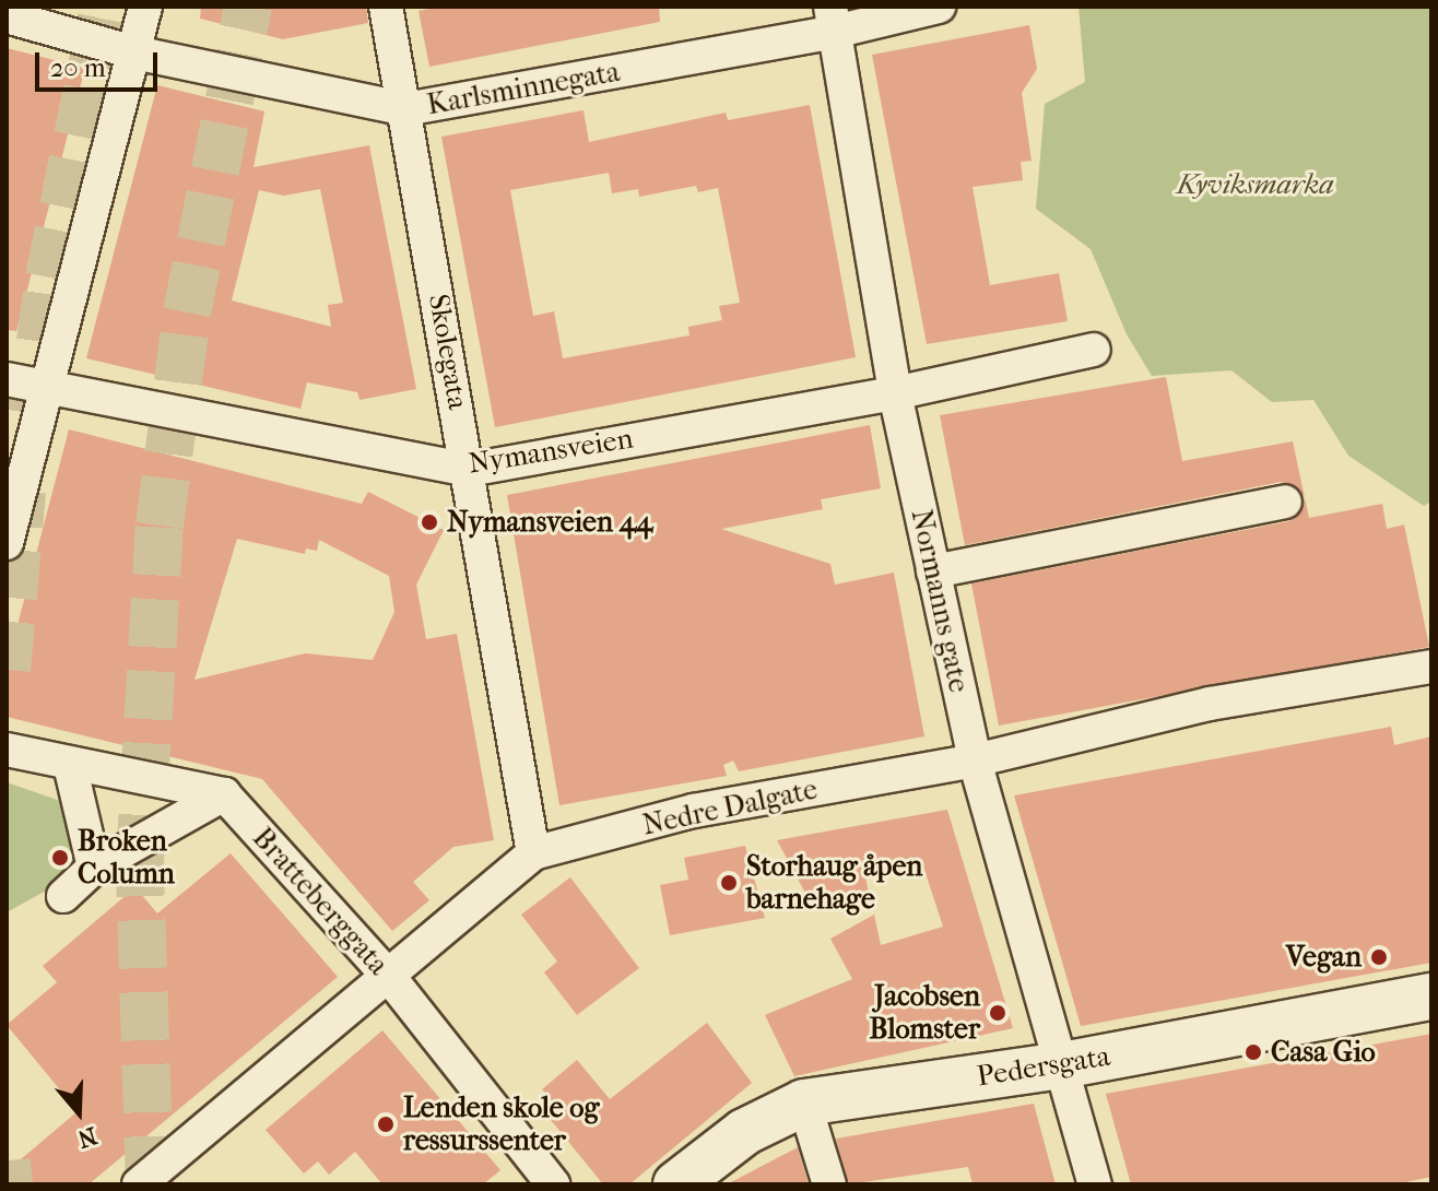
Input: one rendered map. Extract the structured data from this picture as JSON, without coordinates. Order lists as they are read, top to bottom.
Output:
{
  "streets": {
    "street": [
      "Karlsminnegata",
      "Skolegata",
      "Nymansveien",
      "Normanns gate",
      "Nedre Dalgate",
      "Bratteberggata",
      "Pedersgata"
    ]
  },
  "crossings": [
    ["Karlsminnegata", "Skolegata"],
    ["Karlsminnegata", "Normanns gate"],
    ["Skolegata", "Nymansveien"],
    ["Skolegata", "Nedre Dalgate"],
    ["Nymansveien", "Normanns gate"],
    ["Normanns gate", "Nedre Dalgate"],
    ["Normanns gate", "Pedersgata"],
    ["Nedre Dalgate", "Bratteberggata"]
  ],
  "parks": ["Kyviksmarka"],
  "places": [
    "Nymansveien 44",
    "Broken Column",
    "Storhaug åpen barnehage",
    "Vegan",
    "Jacobsen Blomster",
    "Casa Gio",
    "Lenden skole og ressurssenter"
  ],
  "scale_bar": "20 m",
  "north": "bottom"
}
